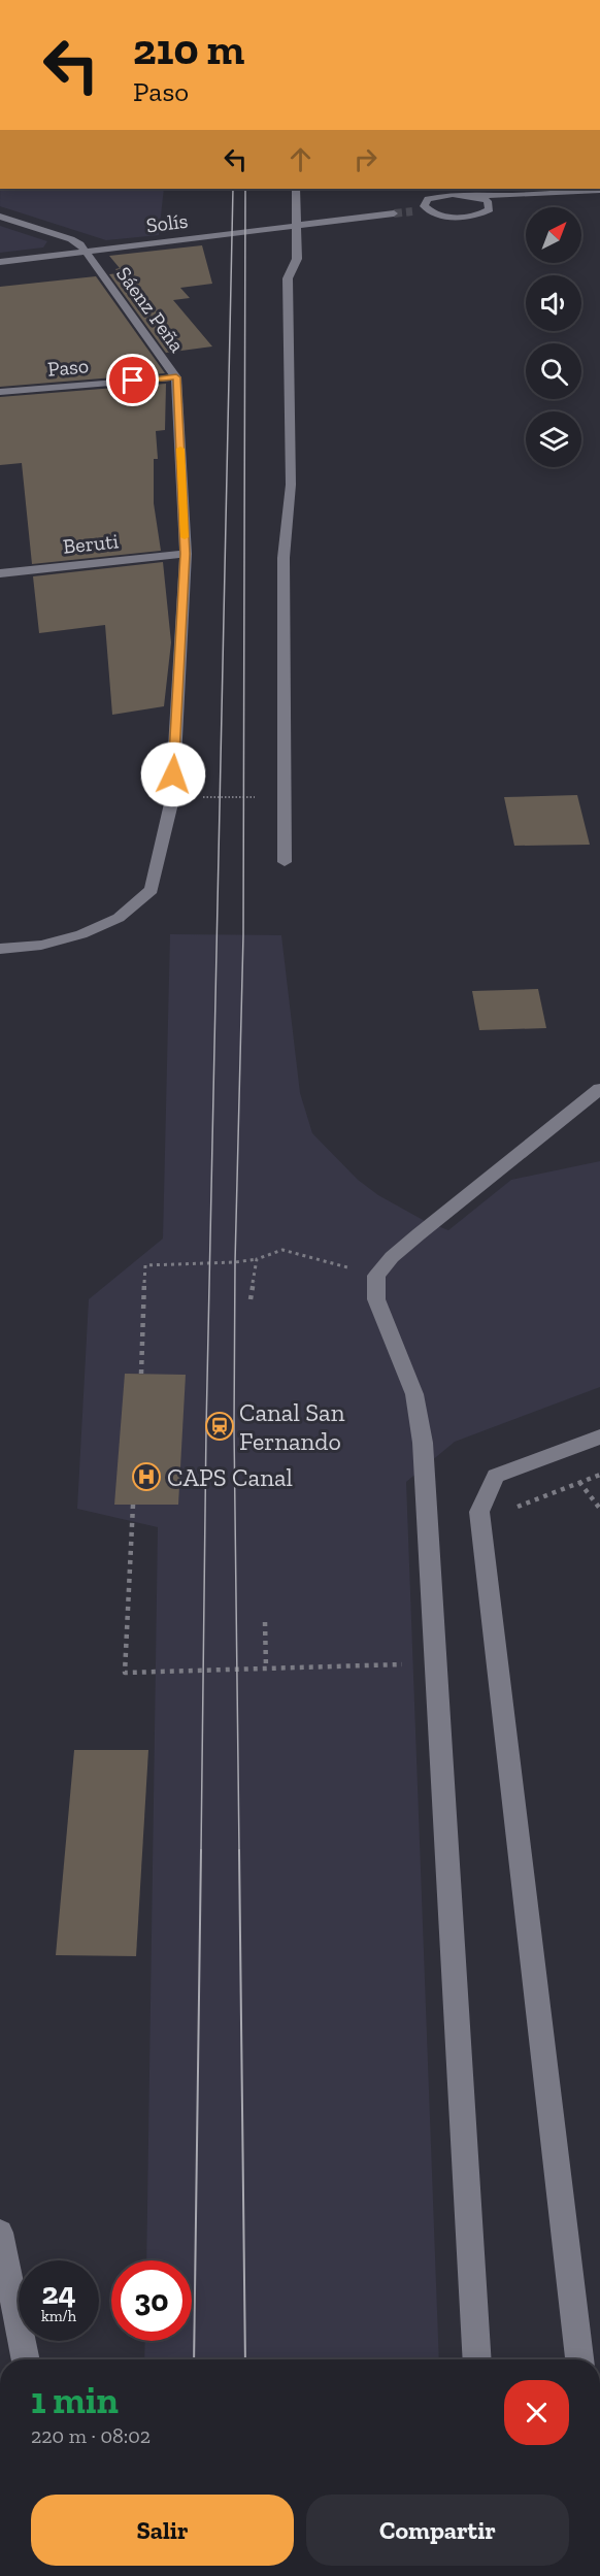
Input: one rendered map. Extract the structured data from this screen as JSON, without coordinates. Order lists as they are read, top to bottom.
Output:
{
  "streets": {
    "street": [
      "Solís",
      "Sáenz Peña",
      "Paso",
      "Beruti"
    ]
  },
  "crossings": [
    ["Solís", "Sáenz Peña"],
    ["Sáenz Peña", "Paso"],
    ["Sáenz Peña", "Beruti"]
  ],
  "places": {
    "station": ["Canal San Fernando"],
    "hospital": ["CAPS Canal"]
  },
  "north": "top right",
  "page": {
    "turn": ["210 m", "Paso"],
    "speed": "24 km/h",
    "limit": "30",
    "heading": ["1 min", "220 m · 08:02"],
    "buttons": ["Salir", "Compartir"]
  }
}
